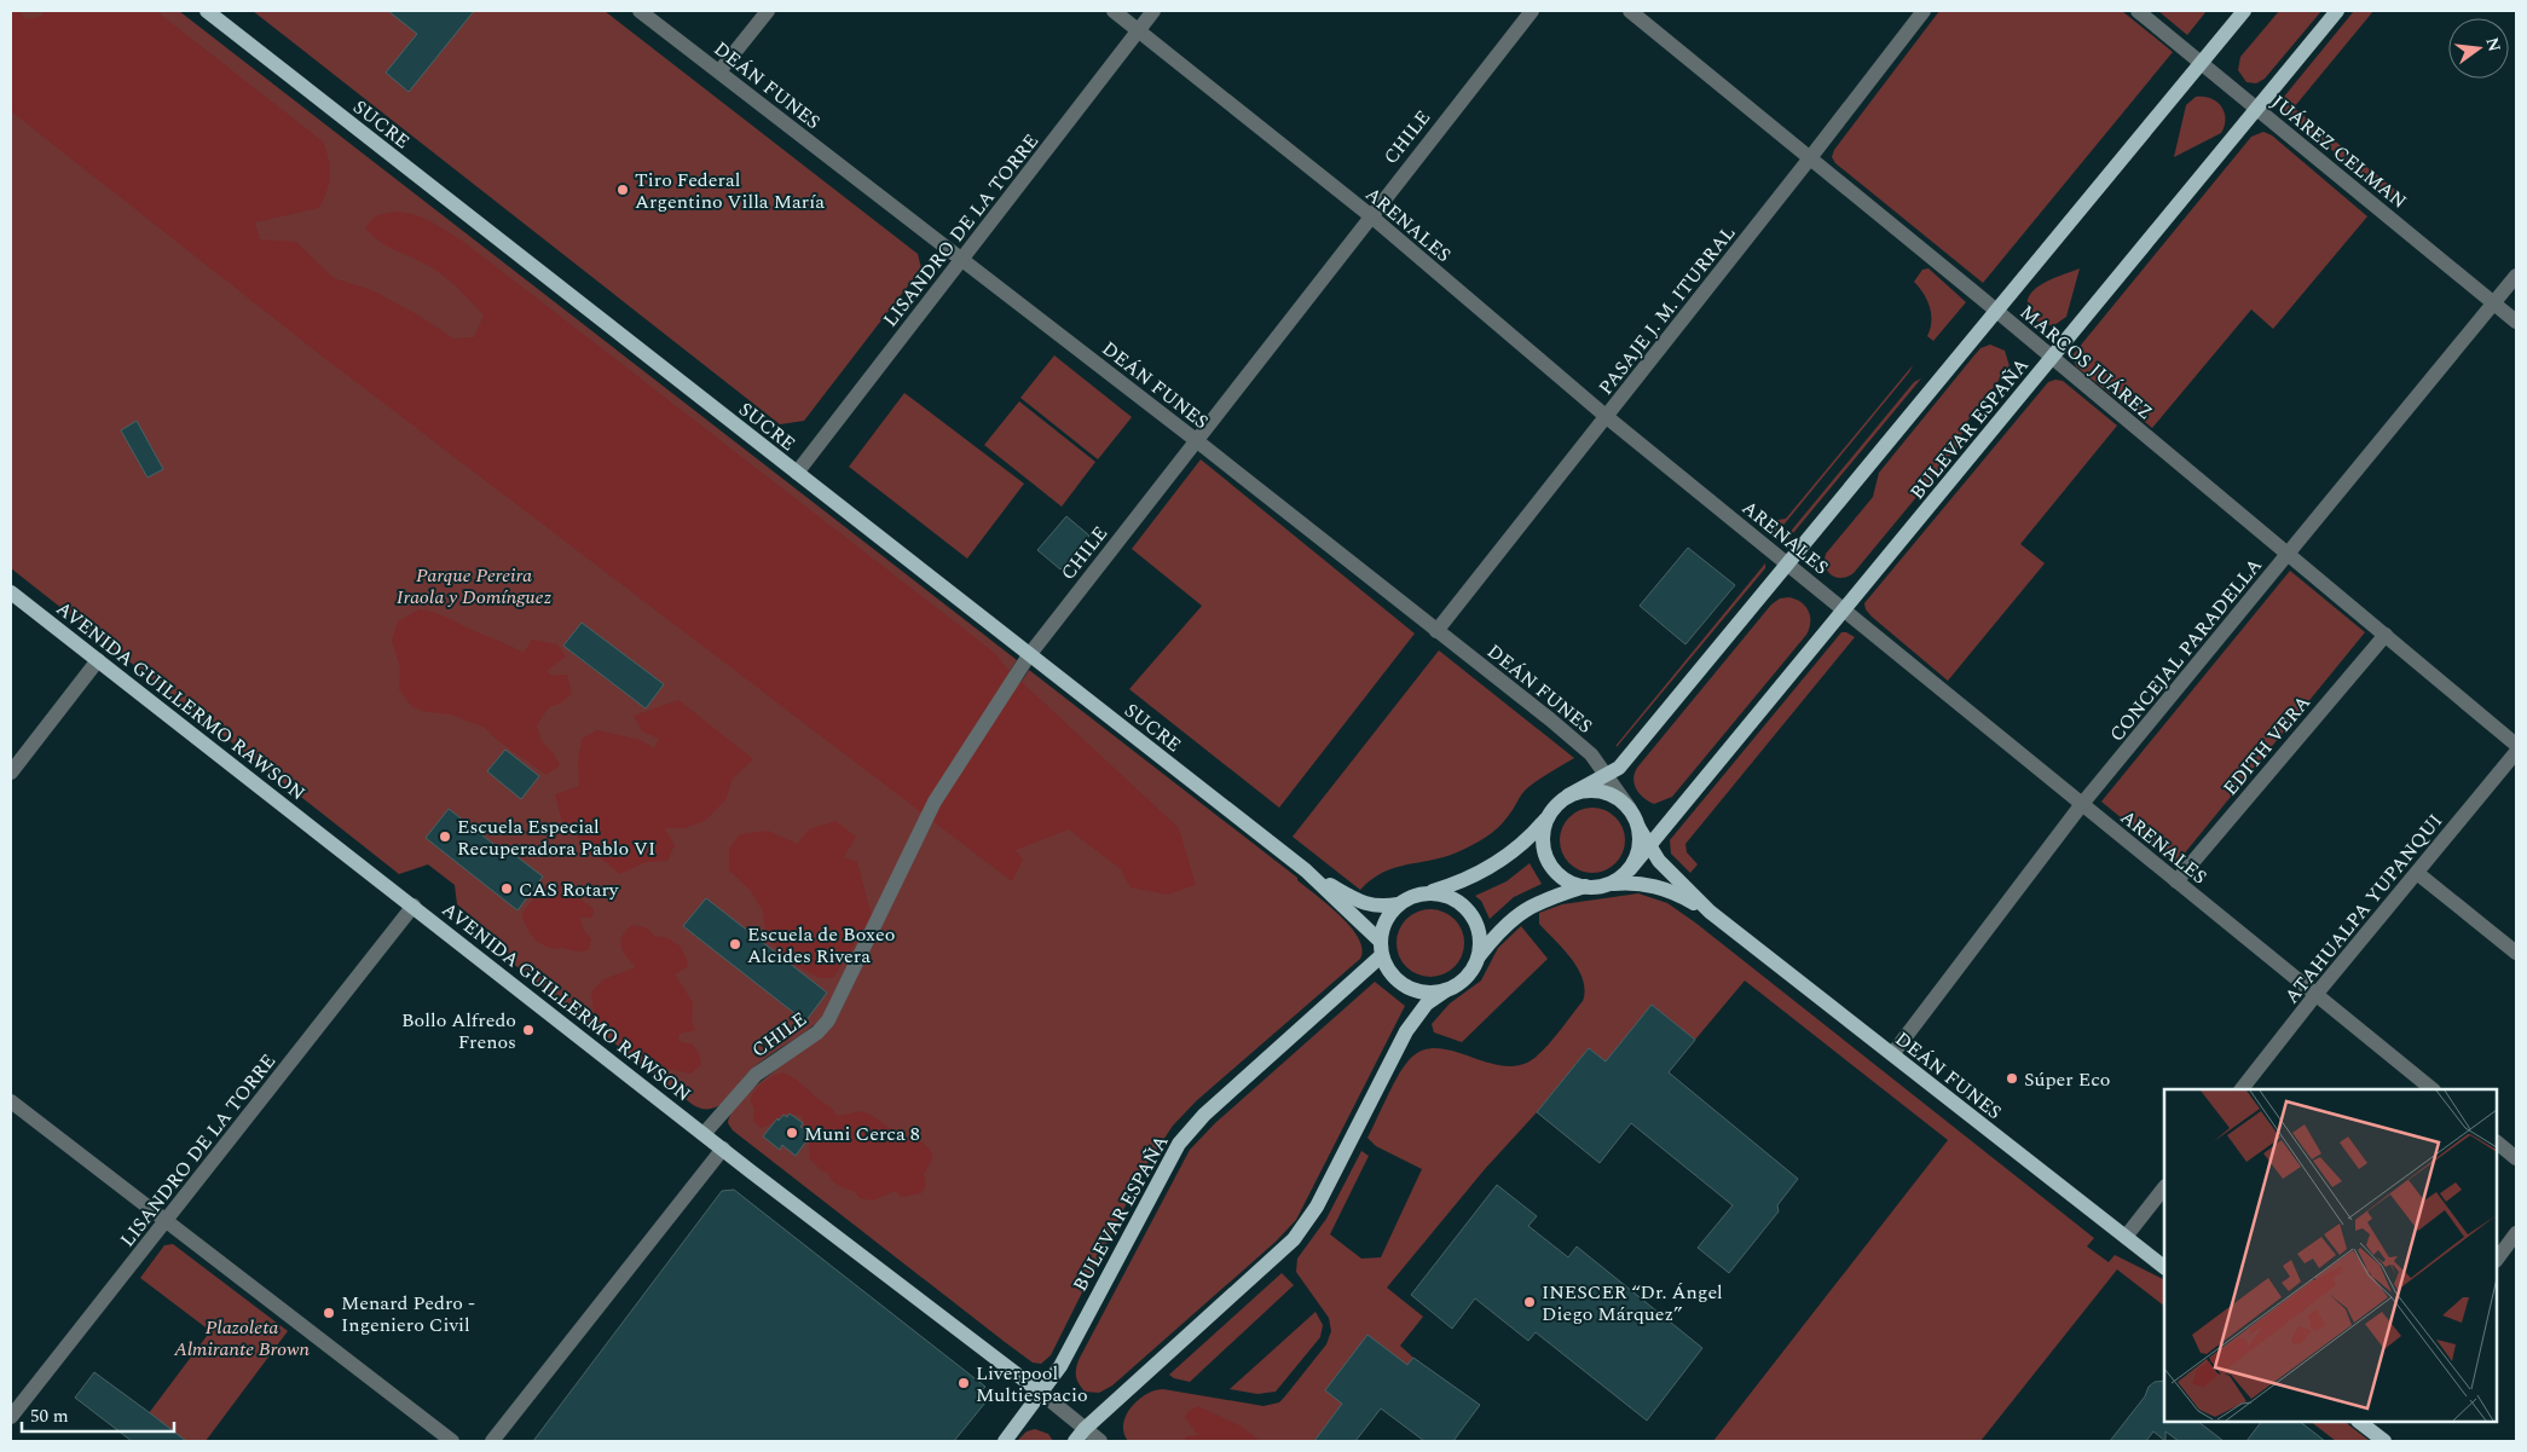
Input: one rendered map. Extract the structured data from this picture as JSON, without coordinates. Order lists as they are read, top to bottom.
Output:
{
  "streets": {
    "main road": [
      "DEÁN FUNES",
      "SUCRE",
      "BULEVAR ESPAÑA",
      "AVENIDA GUILLERMO RAWSON"
    ],
    "street": [
      "CHILE",
      "JUÁREZ CELMAN",
      "ARENALES",
      "LISANDRO DE LA TORRE",
      "PASAJE J. M. ITURRAL",
      "MARCOS JUÁREZ",
      "CONCEJAL PARADELLA",
      "EDITH VERA",
      "ATAHUALPA YUPANQUI"
    ]
  },
  "crossings": [
    ["DEÁN FUNES", "CHILE"],
    ["DEÁN FUNES", "LISANDRO DE LA TORRE"],
    ["DEÁN FUNES", "PASAJE J. M. ITURRAL"],
    ["DEÁN FUNES", "BULEVAR ESPAÑA"],
    ["DEÁN FUNES", "CONCEJAL PARADELLA"],
    ["SUCRE", "CHILE"],
    ["SUCRE", "LISANDRO DE LA TORRE"],
    ["SUCRE", "BULEVAR ESPAÑA"],
    ["CHILE", "ARENALES"],
    ["CHILE", "AVENIDA GUILLERMO RAWSON"],
    ["JUÁREZ CELMAN", "BULEVAR ESPAÑA"],
    ["JUÁREZ CELMAN", "CONCEJAL PARADELLA"],
    ["ARENALES", "LISANDRO DE LA TORRE"],
    ["ARENALES", "PASAJE J. M. ITURRAL"],
    ["ARENALES", "BULEVAR ESPAÑA"],
    ["ARENALES", "CONCEJAL PARADELLA"],
    ["ARENALES", "EDITH VERA"],
    ["ARENALES", "ATAHUALPA YUPANQUI"],
    ["LISANDRO DE LA TORRE", "AVENIDA GUILLERMO RAWSON"],
    ["PASAJE J. M. ITURRAL", "MARCOS JUÁREZ"],
    ["MARCOS JUÁREZ", "BULEVAR ESPAÑA"],
    ["MARCOS JUÁREZ", "CONCEJAL PARADELLA"],
    ["MARCOS JUÁREZ", "EDITH VERA"],
    ["BULEVAR ESPAÑA", "AVENIDA GUILLERMO RAWSON"]
  ],
  "parks": ["Parque Pereira Iraola y Domínguez", "Plazoleta Almirante Brown"],
  "places": [
    "Tiro Federal Argentino Villa María",
    "Escuela Especial Recuperadora Pablo VI",
    "CAS Rotary",
    "Escuela de Boxeo Alcides Rivera",
    "Bollo Alfredo Frenos",
    "Súper Eco",
    "Muni Cerca 8",
    "INESCER “Dr. Ángel Diego Márquez”",
    "Menard Pedro - Ingeniero Civil",
    "Liverpool Multiespacio"
  ],
  "scale_bar": "50 m",
  "north": "right"
}
